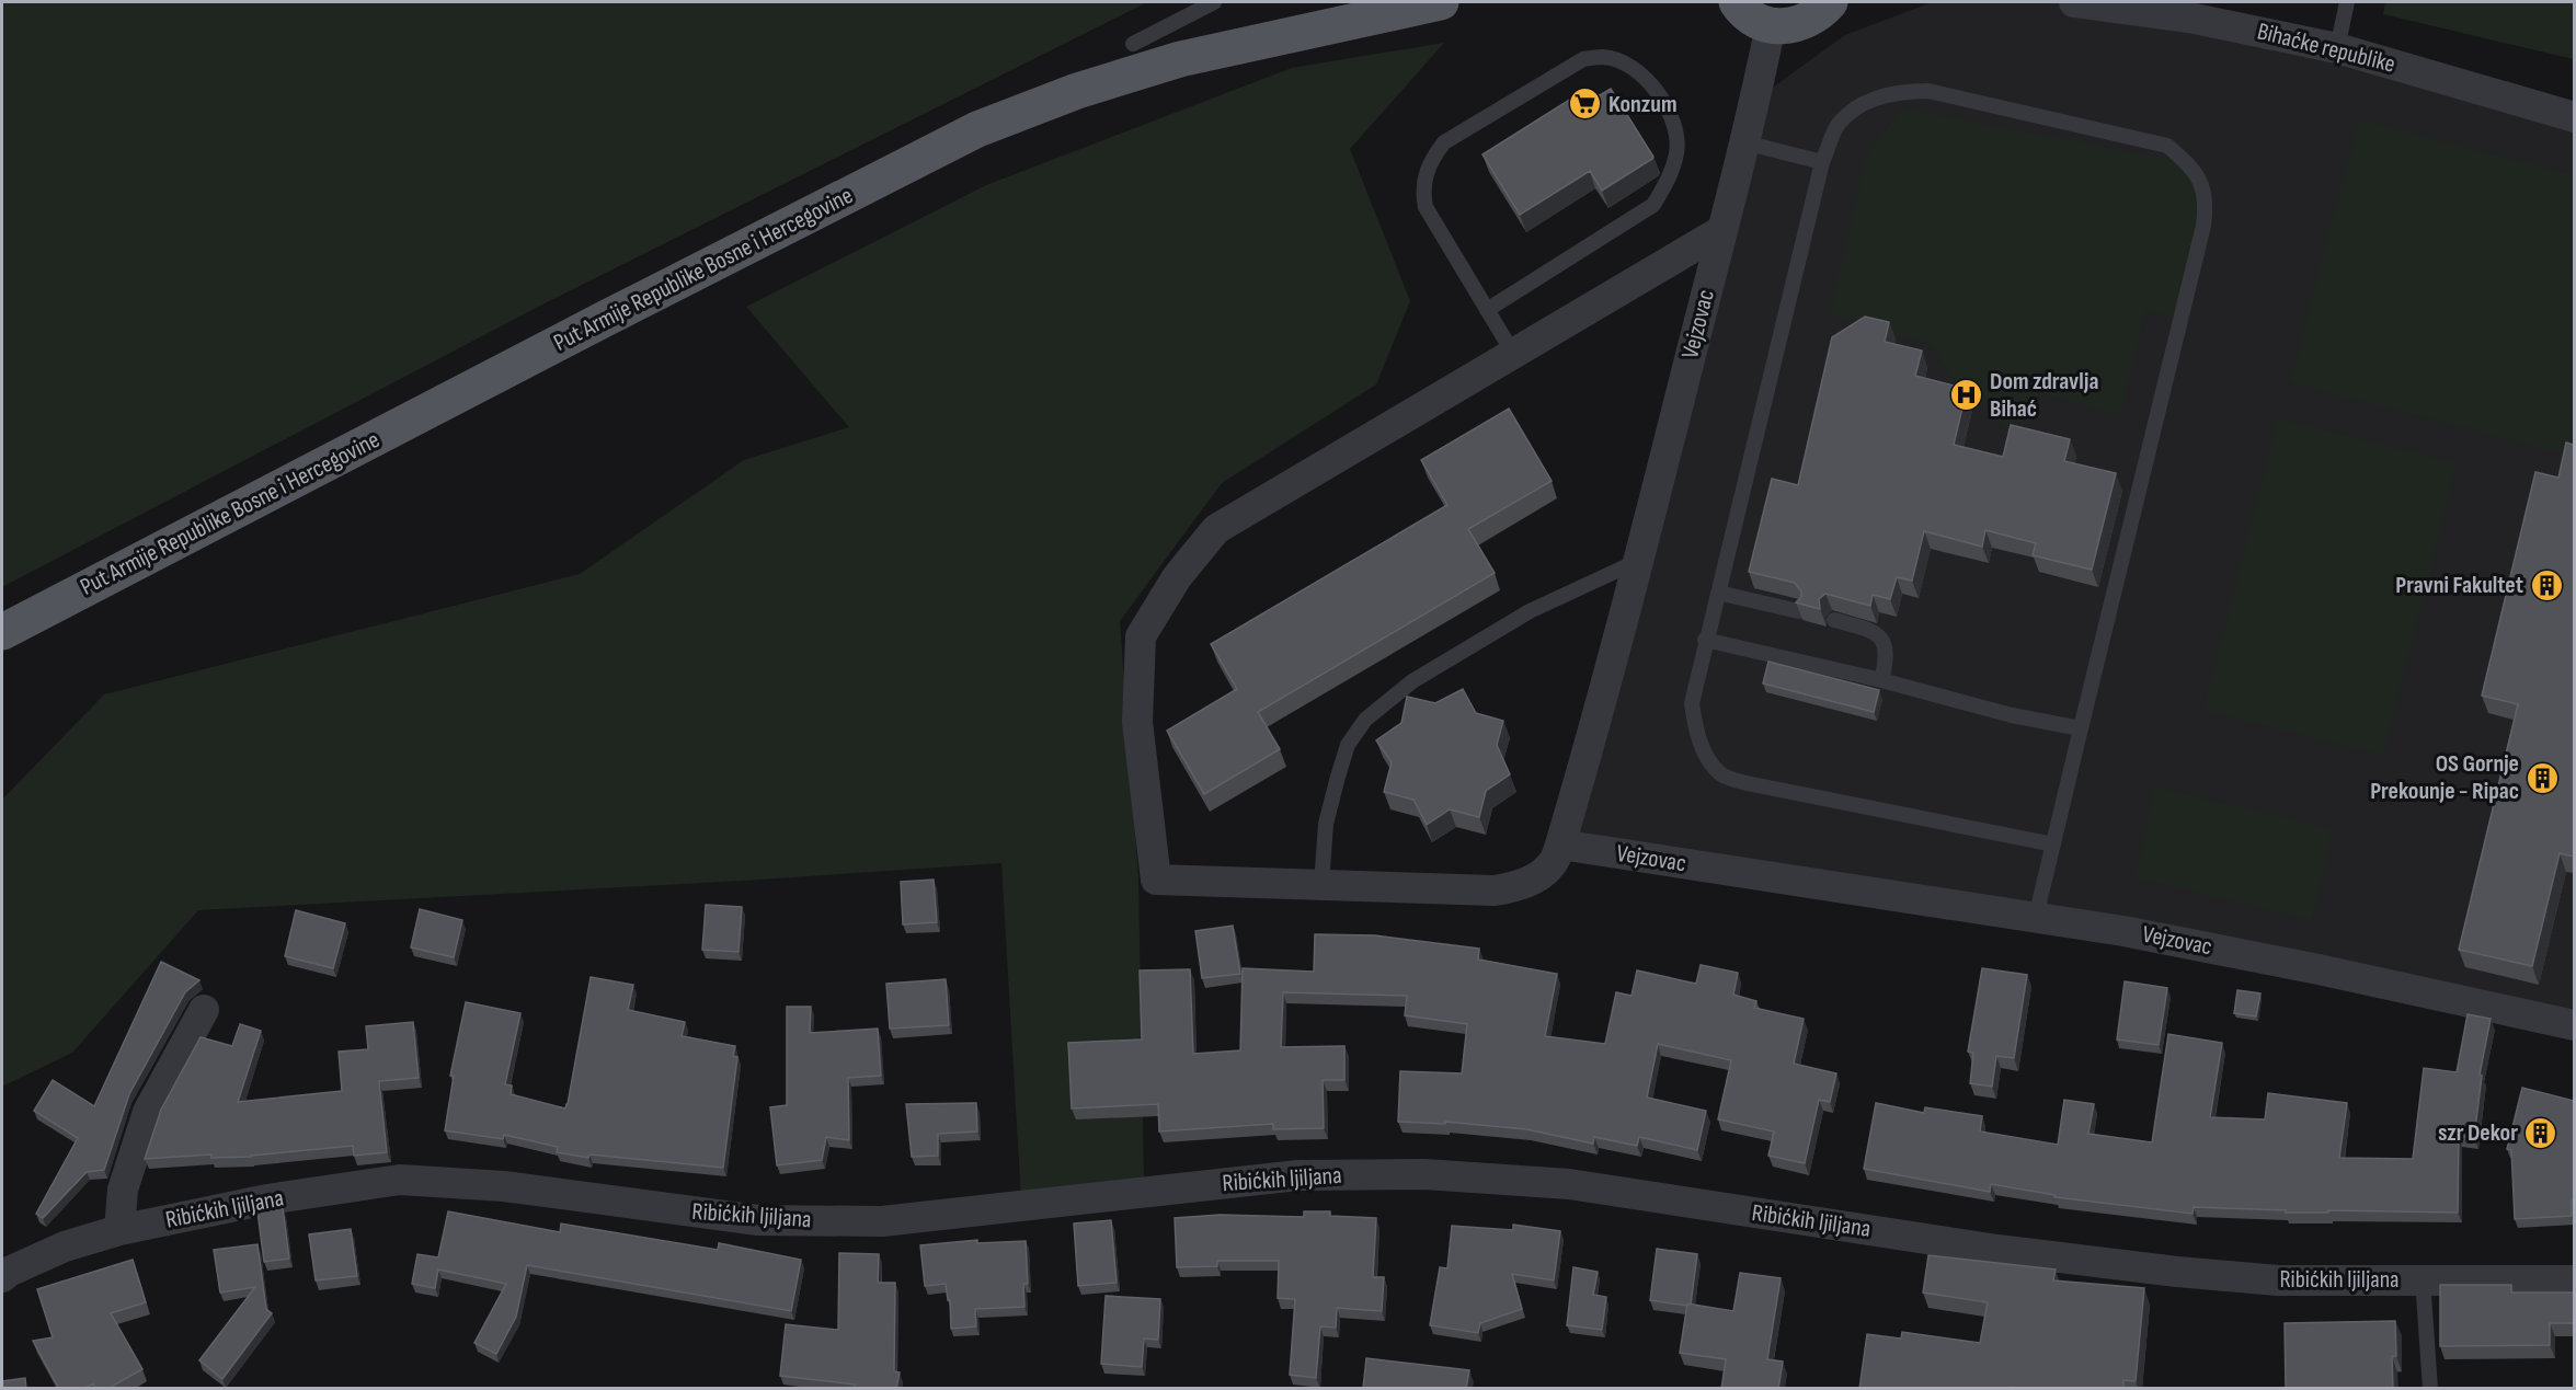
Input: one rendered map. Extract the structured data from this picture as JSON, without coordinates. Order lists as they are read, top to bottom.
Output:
{
  "streets": {
    "main road": ["Put Armije Republike Bosne i Hercegovine"],
    "street": ["Bihaćke republike", "Vejzovac", "Ribićkih ljiljana"]
  },
  "places": {
    "supermarket": ["Konzum"],
    "hospital": ["Dom zdravlja Bihać"],
    "building": ["Pravni Fakultet", "OS Gornje Prekounje - Ripac", "szr Dekor"]
  }
}
